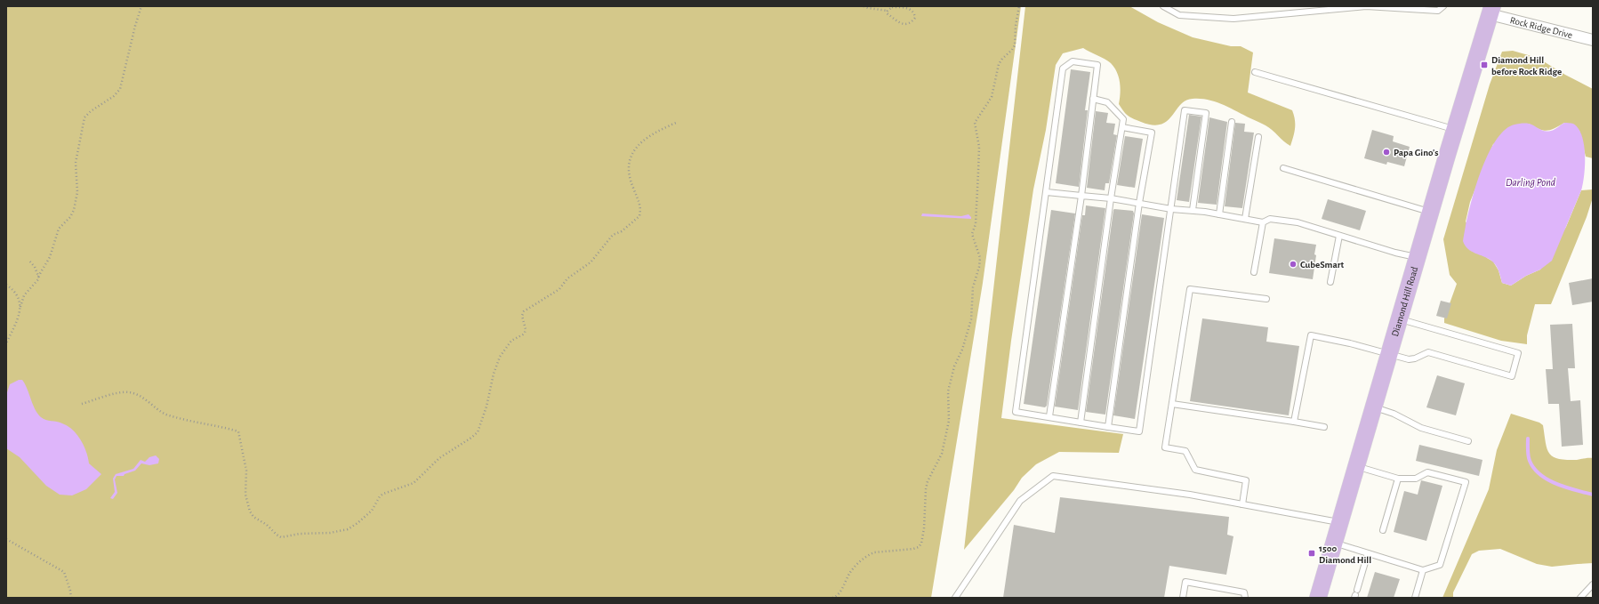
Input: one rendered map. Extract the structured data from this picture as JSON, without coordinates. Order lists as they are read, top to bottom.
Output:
{
  "streets": {
    "main road": ["Diamond Hill Road"],
    "street": ["Rock Ridge Drive"]
  },
  "crossings": [
    ["Rock Ridge Drive", "Diamond Hill Road"]
  ],
  "water": ["Darling Pond"],
  "places": {
    "transit": ["Diamond Hill before Rock Ridge", "1500 Diamond Hill"],
    "other": ["Papa Gino's", "CubeSmart"]
  }
}
